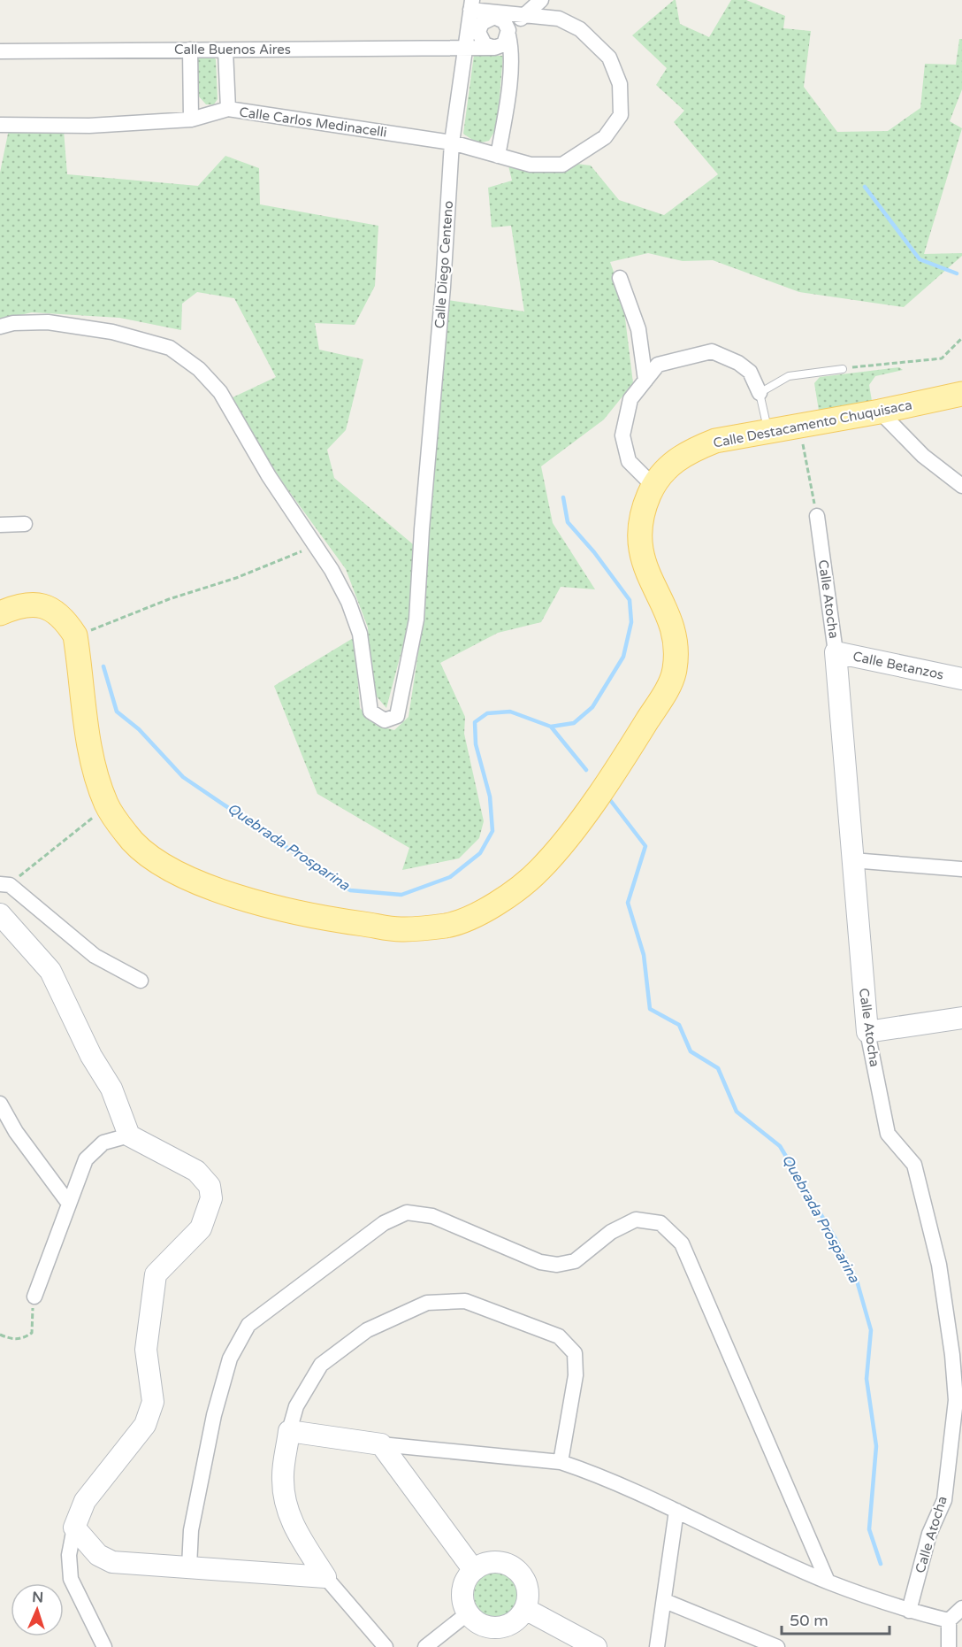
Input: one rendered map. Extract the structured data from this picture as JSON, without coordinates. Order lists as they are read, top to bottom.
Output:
{
  "streets": {
    "main road": ["Calle Destacamento Chuquisaca"],
    "street": [
      "Calle Buenos Aires",
      "Calle Carlos Medinacelli",
      "Calle Diego Centeno",
      "Calle Atocha",
      "Calle Betanzos"
    ]
  },
  "crossings": [
    ["Calle Buenos Aires", "Calle Carlos Medinacelli"],
    ["Calle Buenos Aires", "Calle Diego Centeno"],
    ["Calle Carlos Medinacelli", "Calle Diego Centeno"],
    ["Calle Atocha", "Calle Betanzos"]
  ],
  "water": ["Quebrada Prosparina"],
  "scale_bar": "50 m",
  "north": "top"
}
